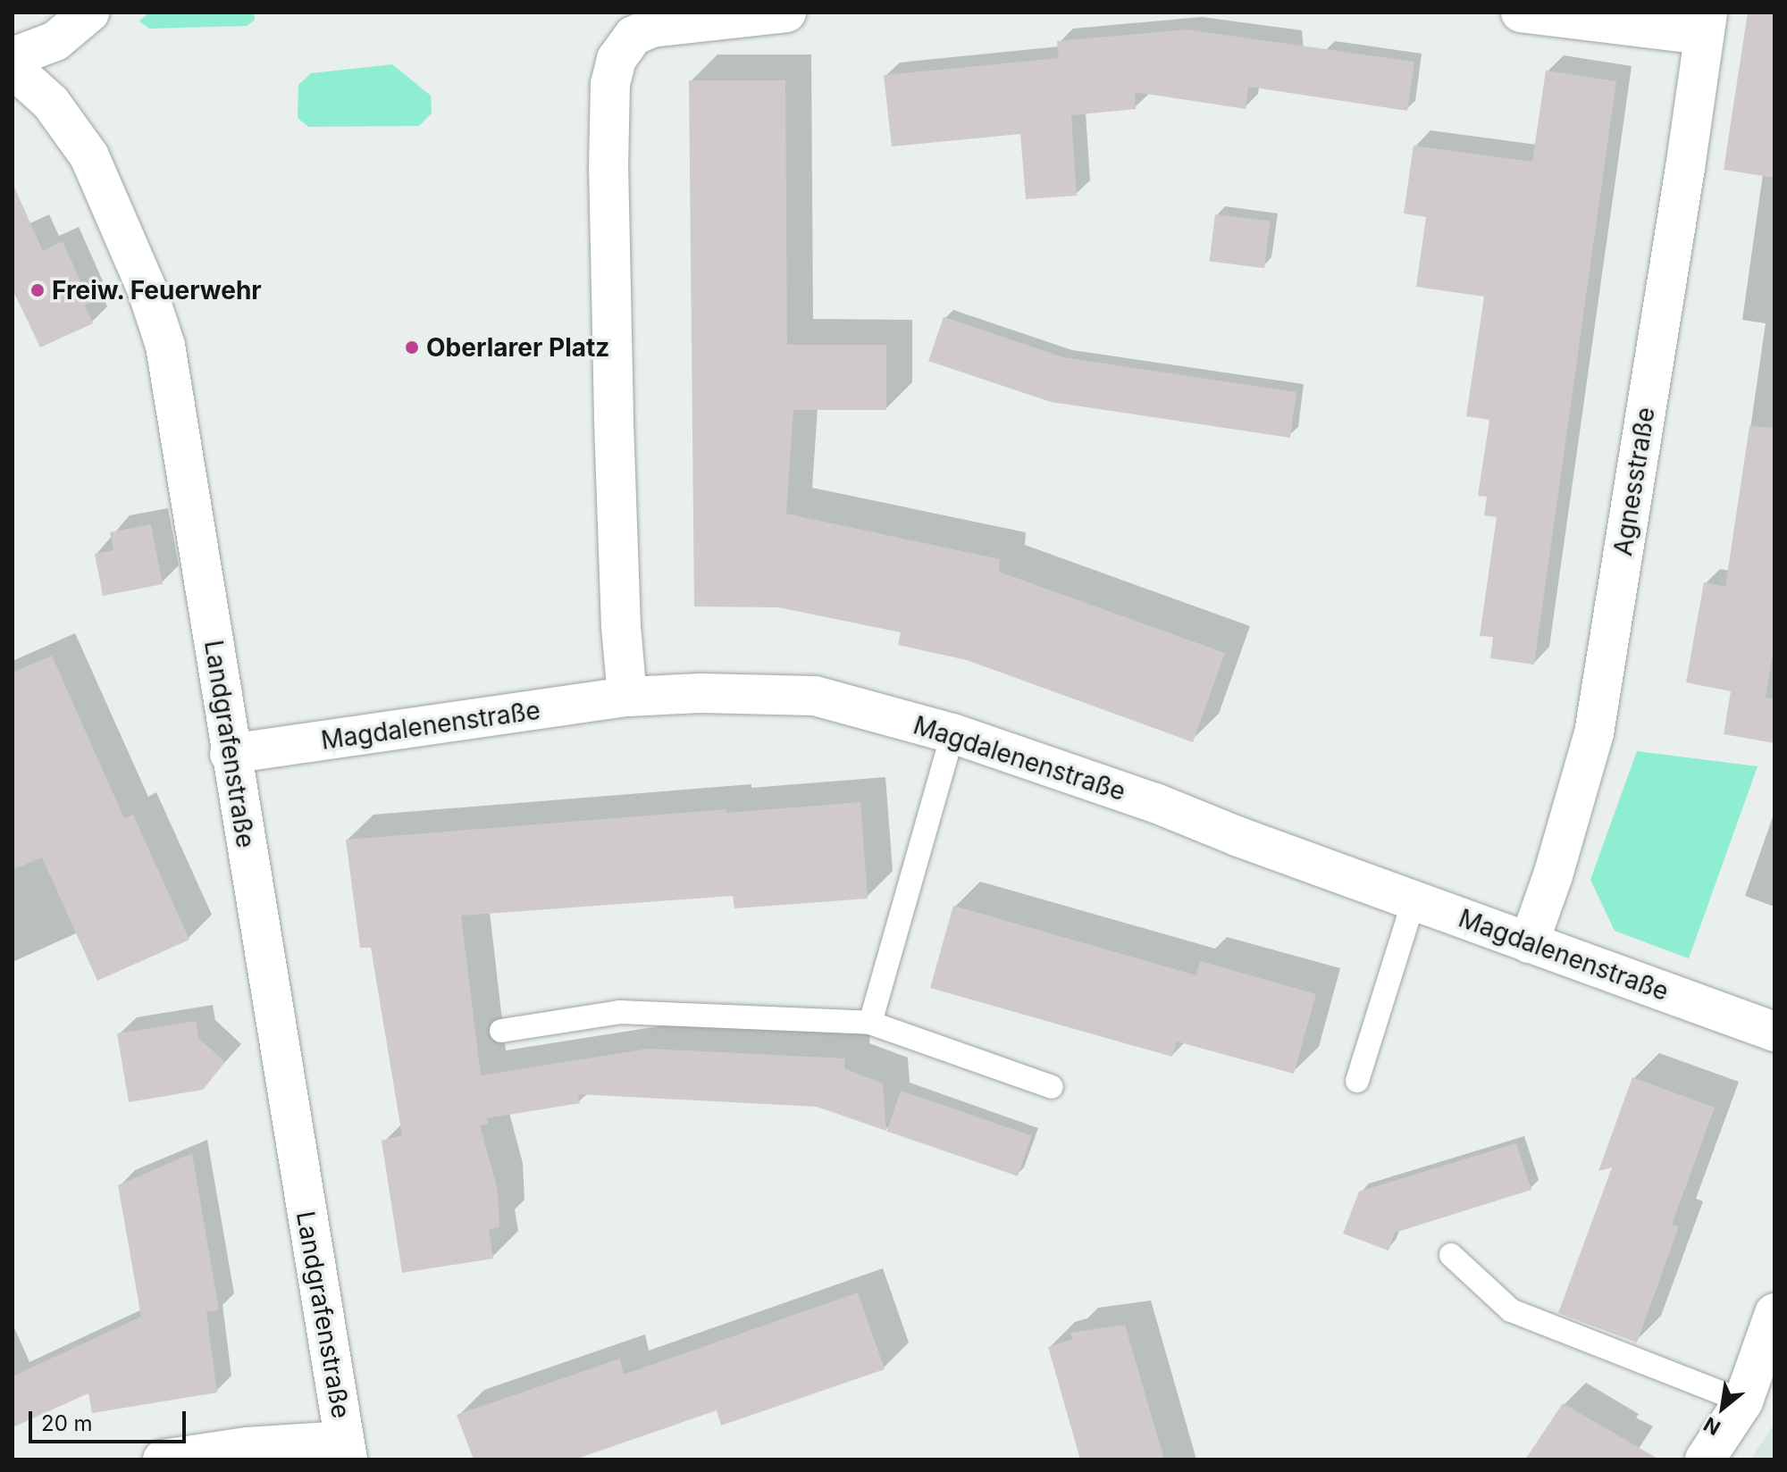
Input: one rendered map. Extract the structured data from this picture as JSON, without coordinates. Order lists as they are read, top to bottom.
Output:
{
  "streets": {
    "street": ["Agnesstraße", "Magdalenenstraße", "Landgrafenstraße"]
  },
  "crossings": [
    ["Agnesstraße", "Magdalenenstraße"],
    ["Magdalenenstraße", "Landgrafenstraße"]
  ],
  "places": ["Freiw. Feuerwehr", "Oberlarer Platz"],
  "scale_bar": "20 m",
  "north": "bottom left"
}
